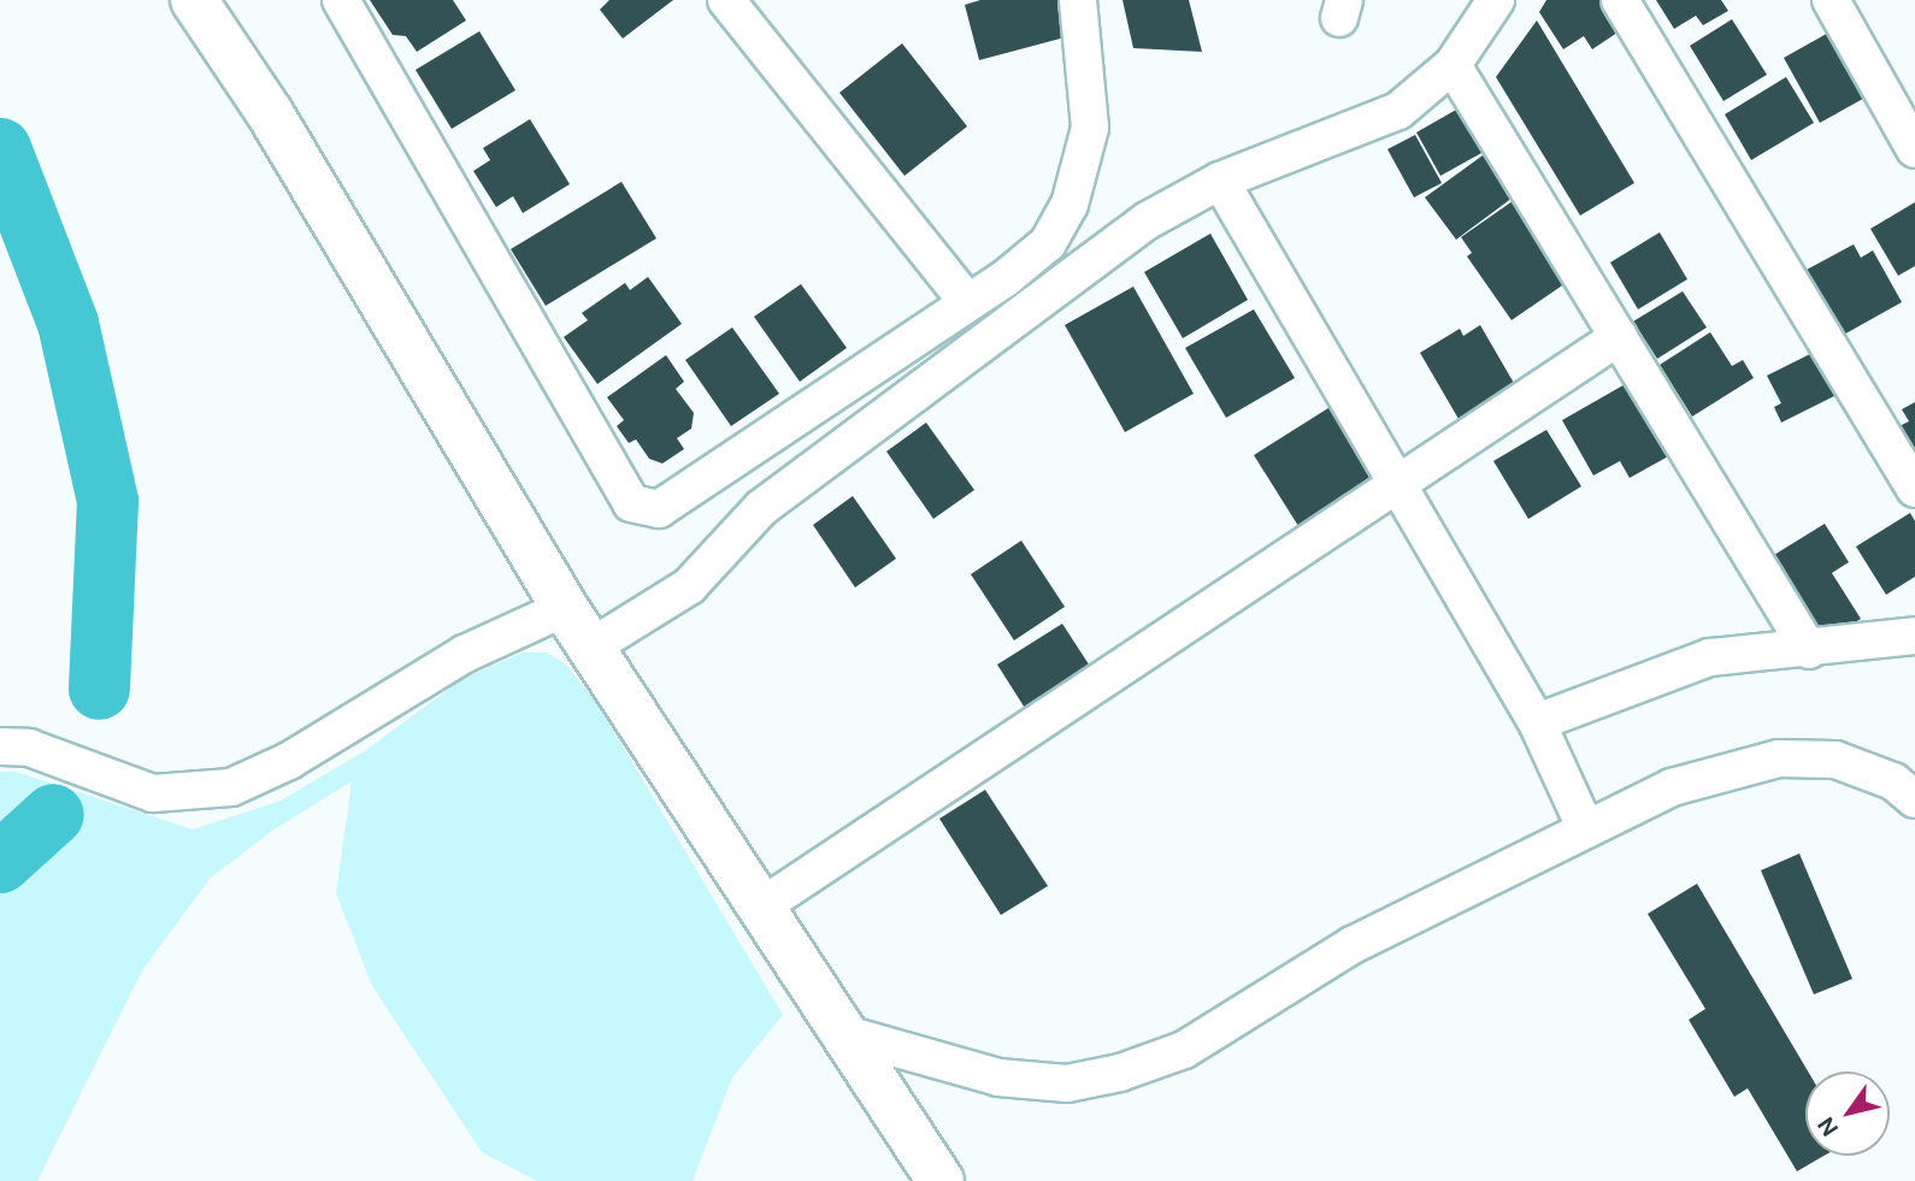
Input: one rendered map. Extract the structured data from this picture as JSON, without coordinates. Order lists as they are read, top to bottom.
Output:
{
  "north": "bottom left"
}
